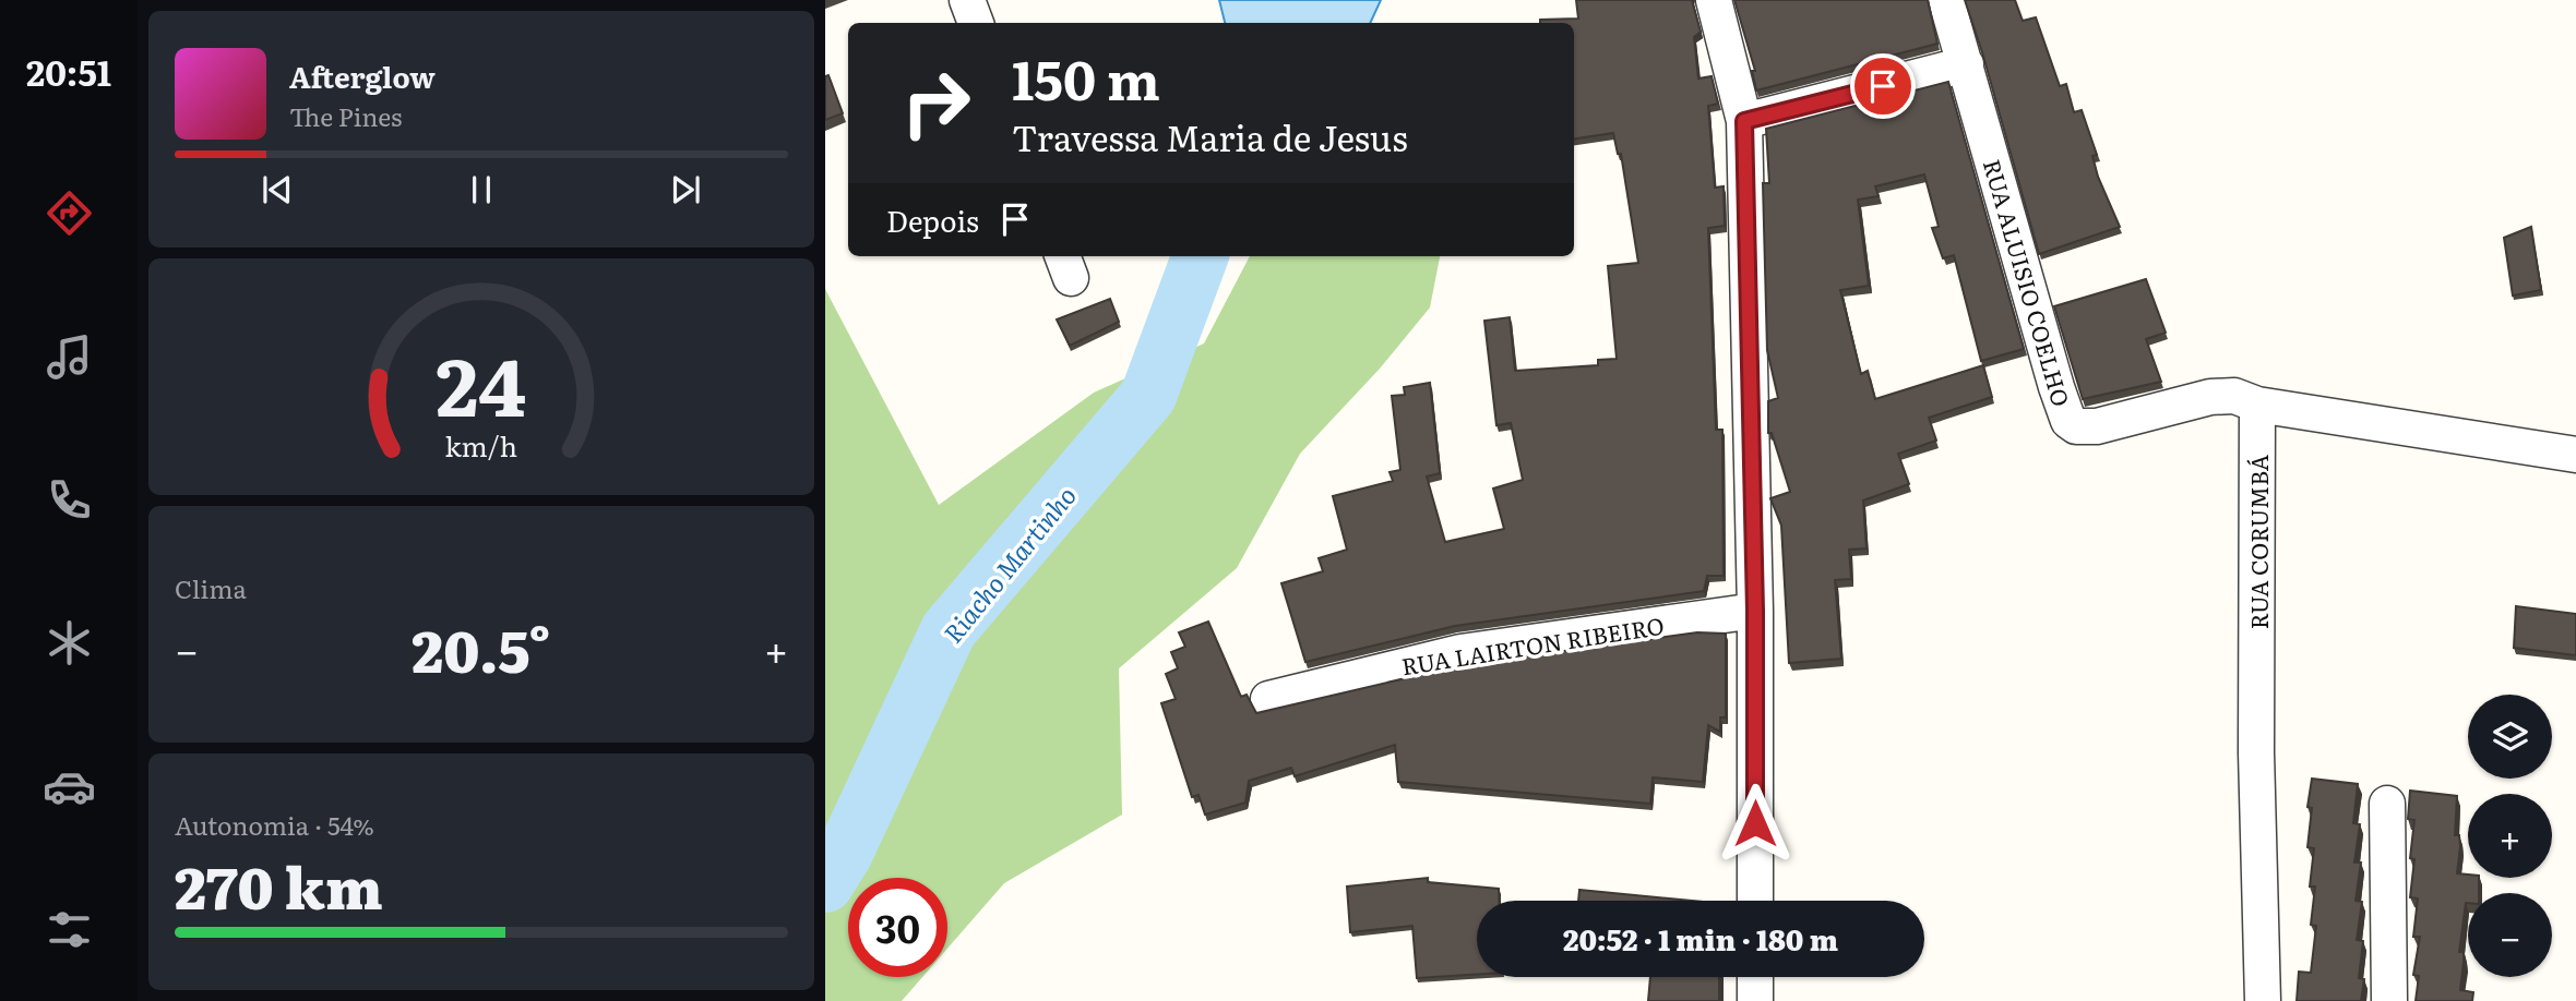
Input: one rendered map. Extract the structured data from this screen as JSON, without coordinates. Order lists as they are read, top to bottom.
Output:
{
  "streets": {
    "street": ["RUA ALUISIO COELHO", "RUA CORUMBÁ", "RUA LAIRTON RIBEIRO"]
  },
  "crossings": [
    ["RUA ALUISIO COELHO", "RUA CORUMBÁ"]
  ],
  "water": ["Riacho Martinho"],
  "page": {
    "tabs": "20:51",
    "turn": ["150 m", "Travessa Maria de Jesus"],
    "song": ["Afterglow", "The Pines"],
    "then": "Depois",
    "tile": [
      "Clima",
      ["Autonomia · 54%", "270 km"]
    ],
    "heat": ["−", "20.5°", "+"],
    "map_buttons": ["+", "−"],
    "limit": "30",
    "trip": "20:52 · 1 min · 180 m",
    "gauge": ["24", "km/h"]
  }
}
